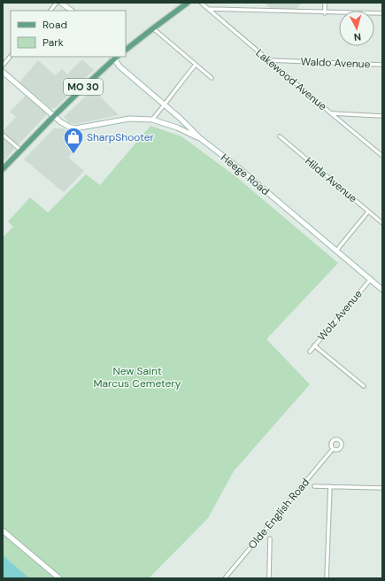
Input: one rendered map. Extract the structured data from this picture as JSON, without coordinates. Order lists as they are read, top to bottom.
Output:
{
  "streets": {
    "main road": ["MO 30"],
    "street": [
      "Waldo Avenue",
      "Lakewood Avenue",
      "Heege Road",
      "Hilda Avenue",
      "Wolz Avenue",
      "Olde English Road"
    ]
  },
  "crossings": [
    ["Waldo Avenue", "Lakewood Avenue"],
    ["MO 30", "Heege Road"],
    ["Heege Road", "Wolz Avenue"]
  ],
  "parks": ["New Saint Marcus Cemetery"],
  "places": {
    "shop": ["SharpShooter"]
  },
  "legend": ["Road", "Park"],
  "north": "bottom"
}
